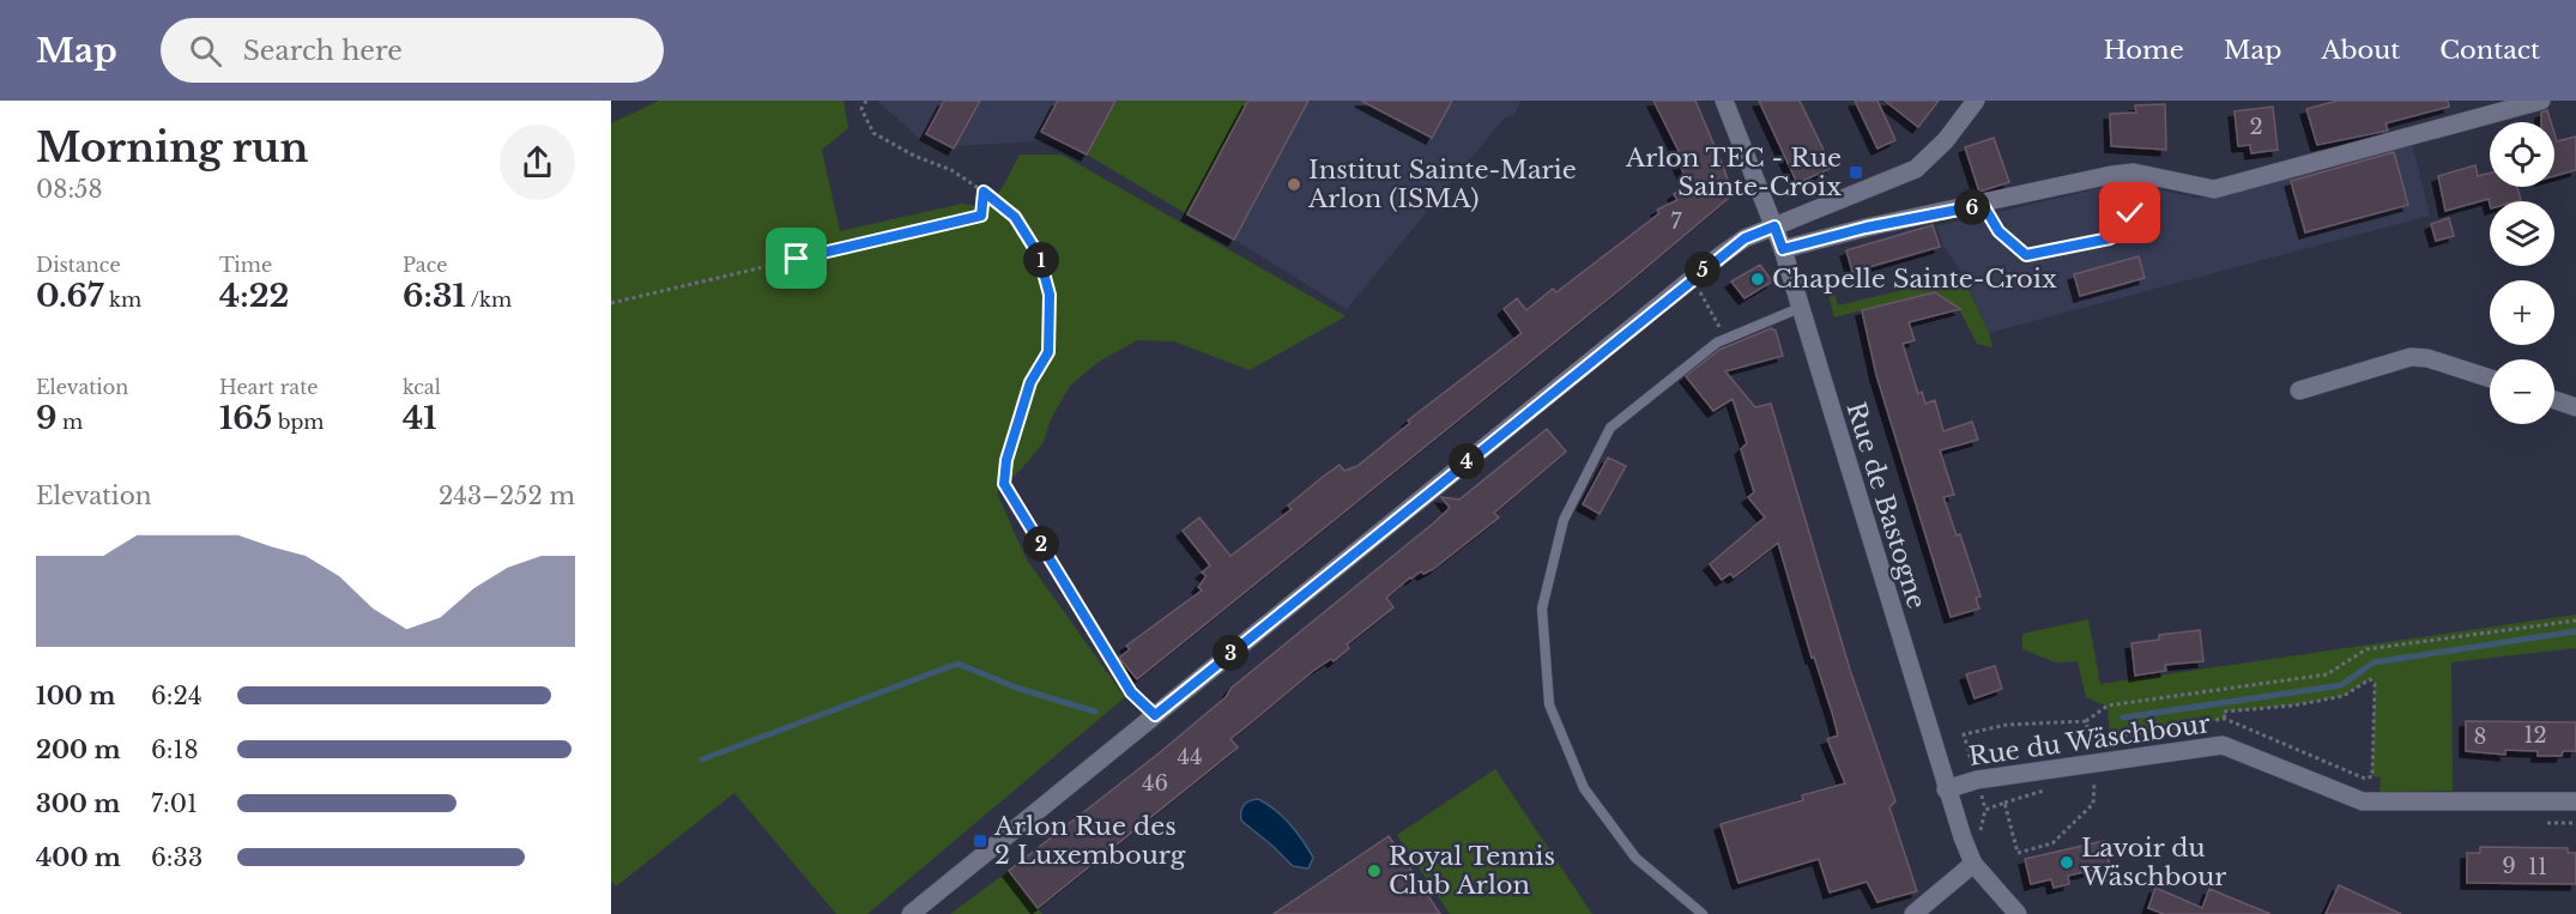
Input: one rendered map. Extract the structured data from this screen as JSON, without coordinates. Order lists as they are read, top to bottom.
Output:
{
  "streets": {
    "street": ["Rue de Bastogne", "Rue du Wäschbour"]
  },
  "crossings": [
    ["Rue de Bastogne", "Rue du Wäschbour"]
  ],
  "places": {
    "transit": ["Arlon TEC - Rue Sainte-Croix", "Arlon Rue des 2 Luxembourg"],
    "other": [
      "Institut Sainte-Marie Arlon (ISMA)",
      "Chapelle Sainte-Croix",
      "Lavoir du Wäschbour",
      "Royal Tennis Club Arlon"
    ]
  },
  "house_numbers": [
    "2",
    "7",
    "12",
    "8",
    "44",
    "46",
    "9",
    "11"
  ],
  "page": {
    "header": "Map",
    "search": "Search here",
    "nav": [
      "Home",
      "Map",
      "About",
      "Contact"
    ],
    "heading": ["Morning run", "08:58"],
    "map_buttons": ["+", "−"],
    "pins": [
      "6",
      "1",
      "5",
      "4",
      "2",
      "3"
    ],
    "stats": [
      ["Distance", "0.67 km"],
      ["Time", "4:22"],
      ["Pace", "6:31 /km"],
      ["Elevation", "9 m"],
      ["Heart rate", "165 bpm"],
      ["kcal", "41"]
    ],
    "chart": ["Elevation", "243–252 m"],
    "list": [
      {
        "name": "100 m",
        "note": "6:24"
      },
      {
        "name": "200 m",
        "note": "6:18"
      },
      {
        "name": "300 m",
        "note": "7:01"
      },
      {
        "name": "400 m",
        "note": "6:33"
      }
    ]
  }
}
